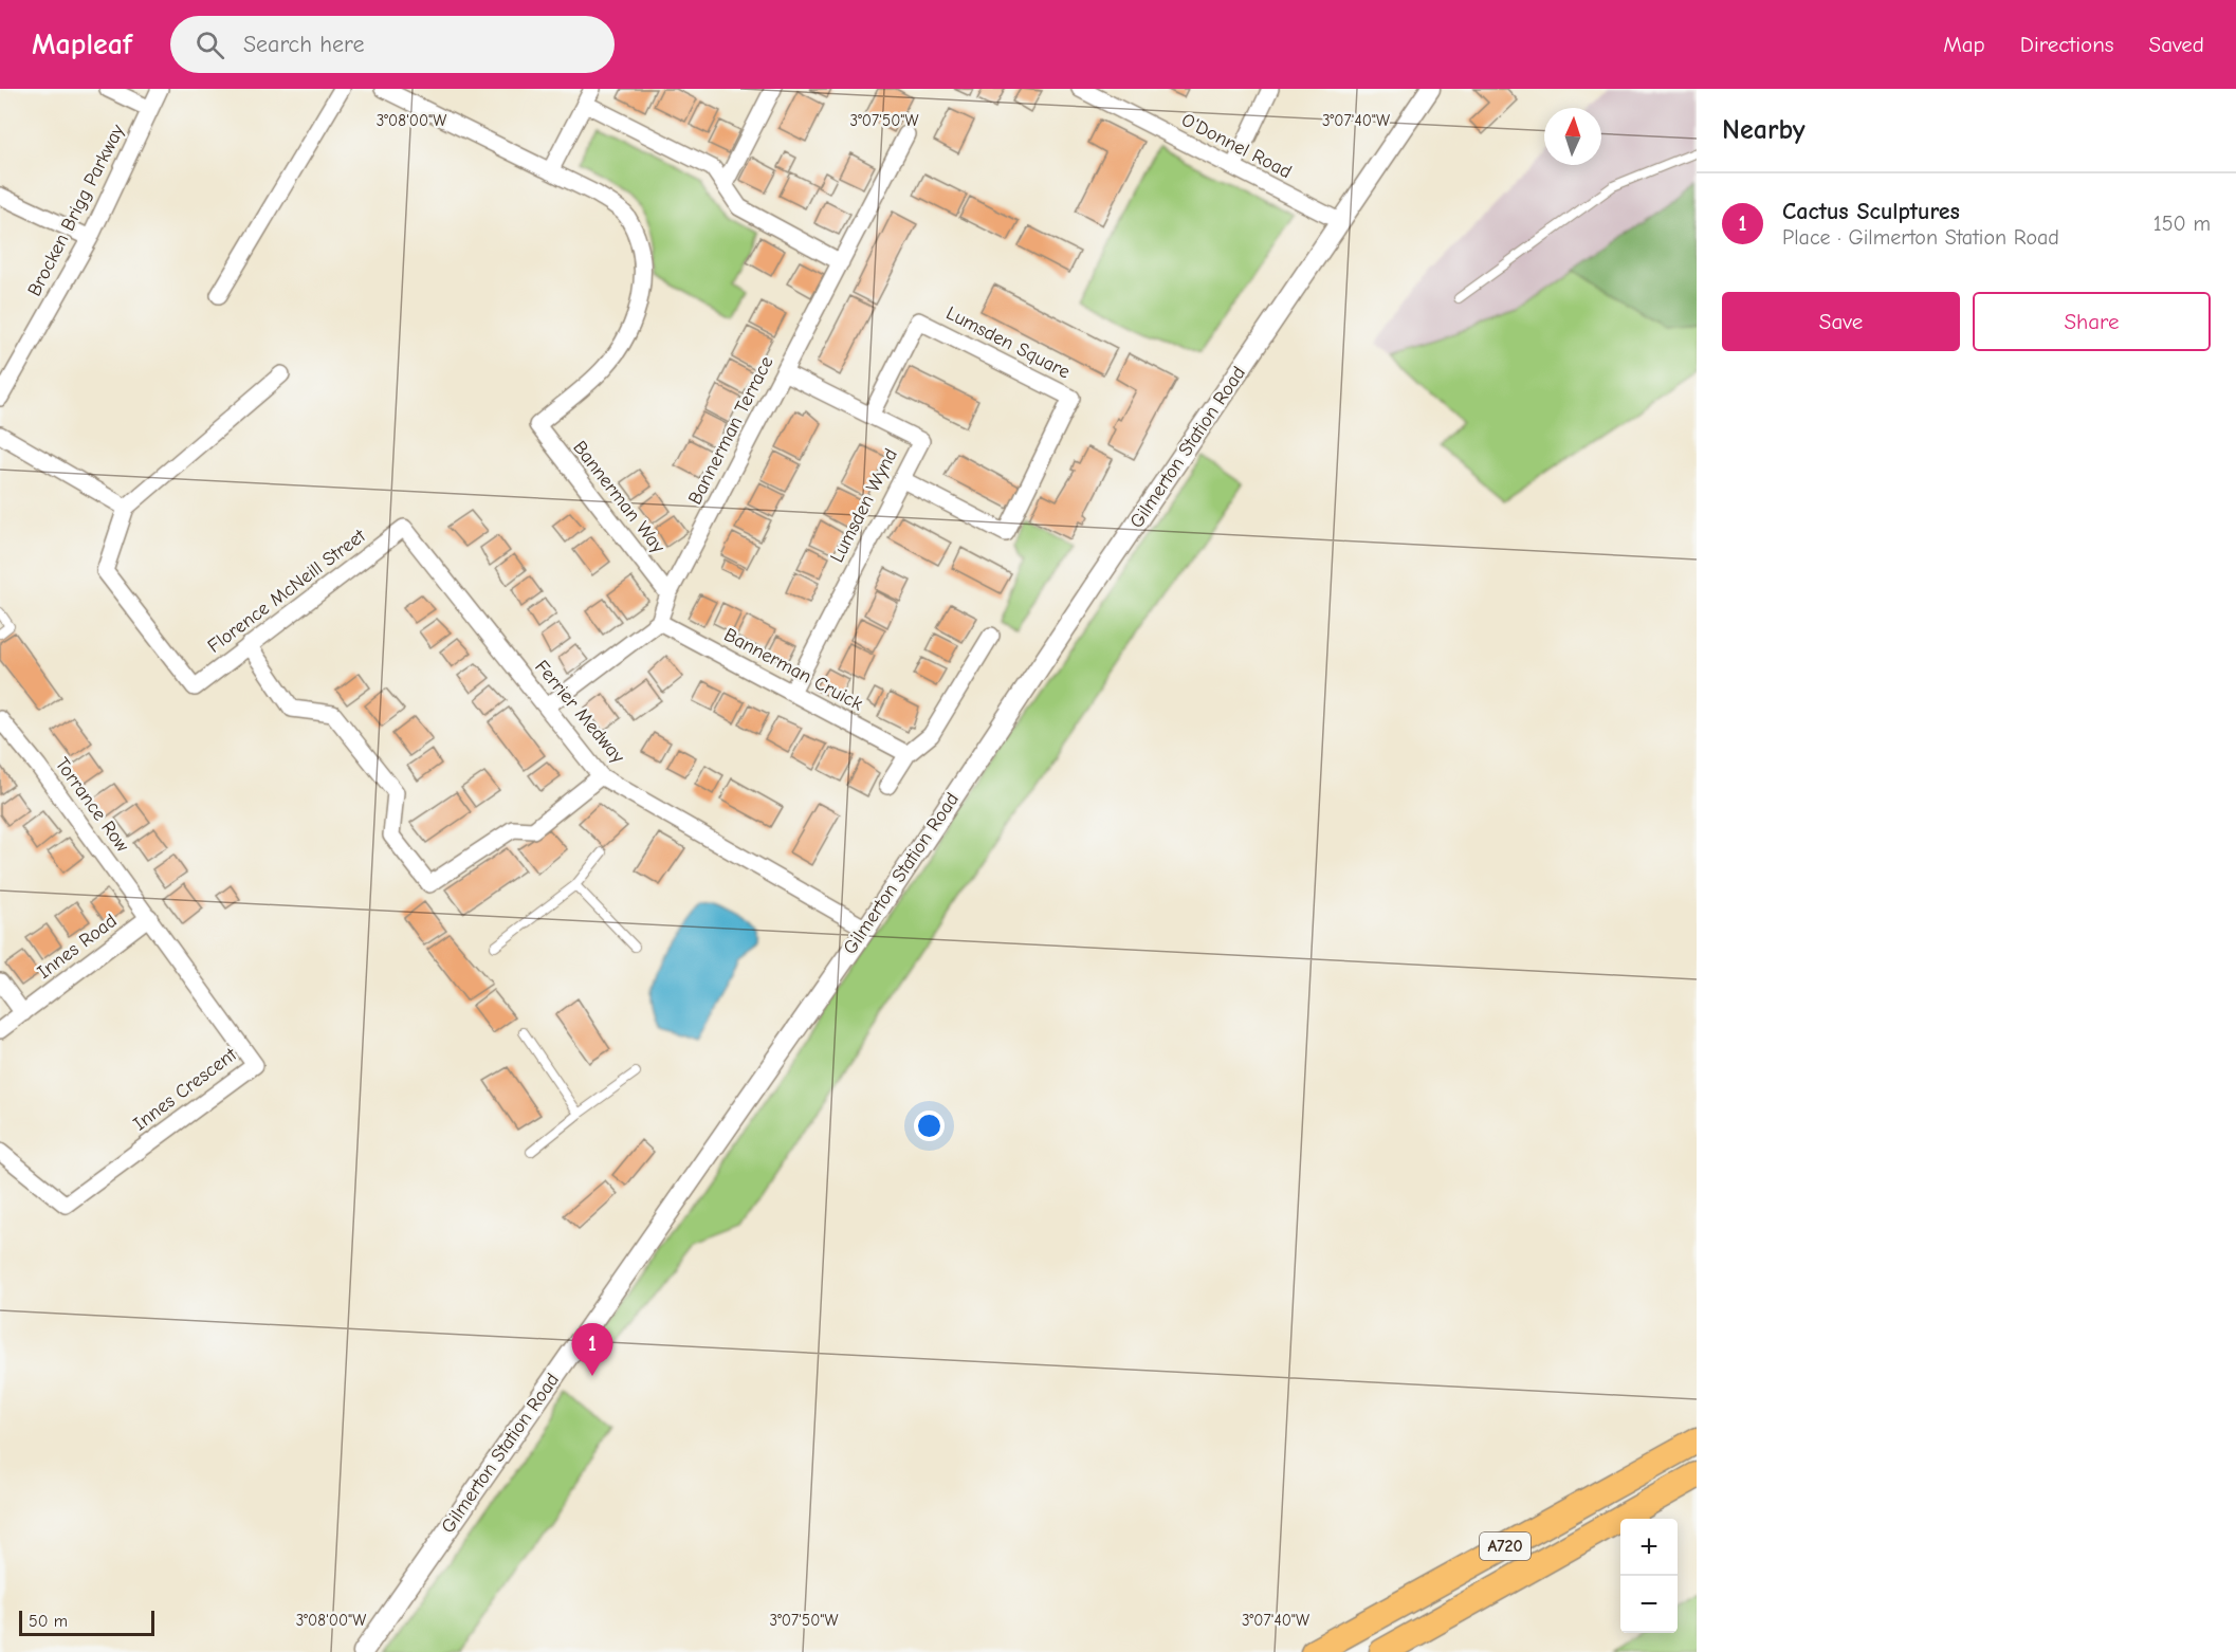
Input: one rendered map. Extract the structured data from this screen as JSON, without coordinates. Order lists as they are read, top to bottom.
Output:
{
  "streets": {
    "highway": ["A720"],
    "street": [
      "O'Donnel Road",
      "Brocken Brigg Parkway",
      "Lumsden Square",
      "Bannerman Terrace",
      "Gilmerton Station Road",
      "Bannerman Way",
      "Lumsden Wynd",
      "Florence McNeill Street",
      "Bannerman Cruick",
      "Ferrier Medway",
      "Torrance Row",
      "Innes Road",
      "Innes Crescent"
    ]
  },
  "crossings": [
    ["O'Donnel Road", "Gilmerton Station Road"],
    ["Lumsden Square", "Lumsden Wynd"],
    ["Bannerman Terrace", "Bannerman Way"],
    ["Bannerman Terrace", "Lumsden Wynd"],
    ["Bannerman Terrace", "Bannerman Cruick"],
    ["Gilmerton Station Road", "Ferrier Medway"],
    ["Lumsden Wynd", "Bannerman Cruick"],
    ["Florence McNeill Street", "Ferrier Medway"],
    ["Torrance Row", "Innes Road"],
    ["Torrance Row", "Innes Crescent"],
    ["Innes Road", "Innes Crescent"]
  ],
  "scale_bar": "50 m",
  "north": "top",
  "page": {
    "header": "Mapleaf",
    "search": "Search here",
    "nav": ["Map", "Directions", "Saved"],
    "heading": "Nearby",
    "list": [
      {
        "mark": "1",
        "name": "Cactus Sculptures",
        "note": "Place · Gilmerton Station Road",
        "value": "150 m"
      }
    ],
    "buttons": ["Save", "Share"],
    "pins": "1",
    "map_buttons": ["+", "−"],
    "scale": "50 m"
  },
  "coordinates": ["3°08'00\"W", "3°07'50\"W", "3°07'40\"W"]
}
